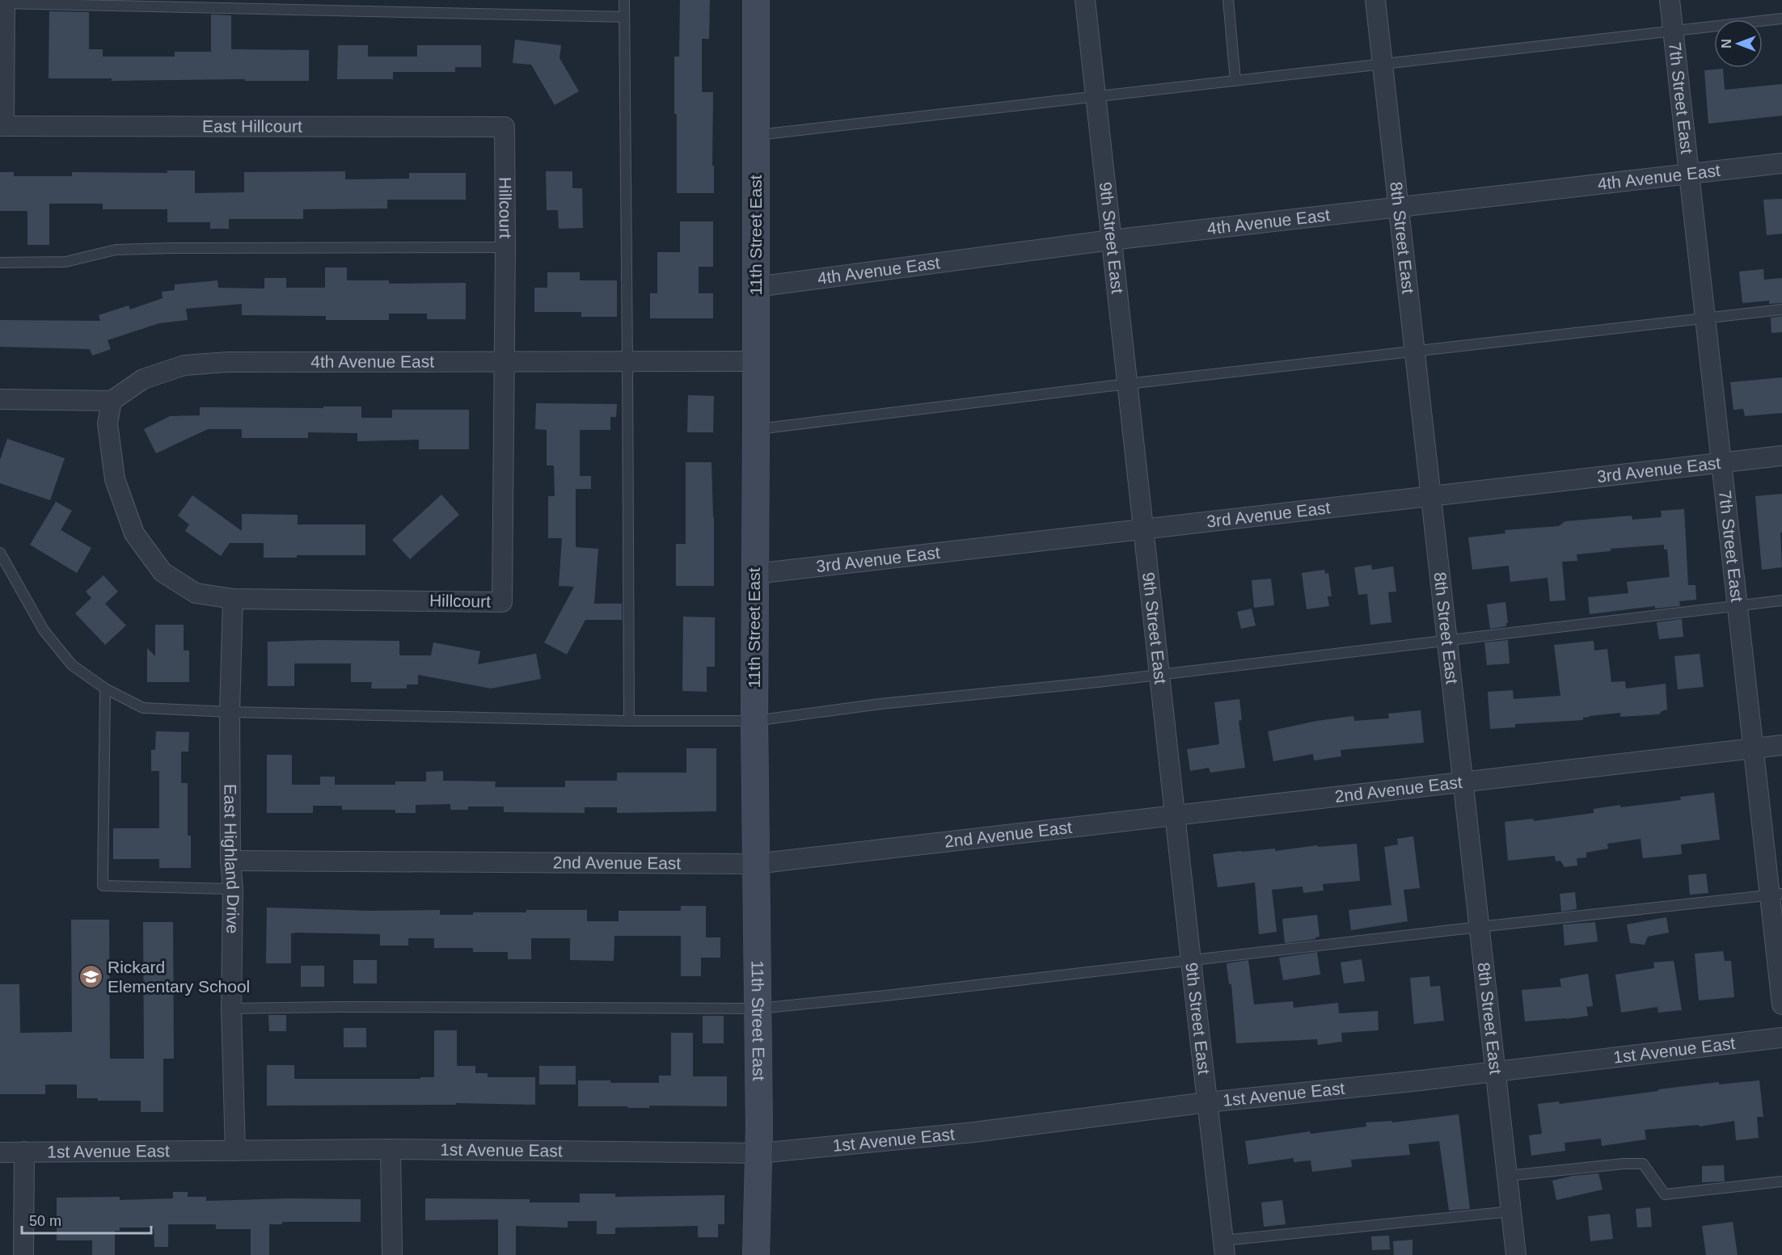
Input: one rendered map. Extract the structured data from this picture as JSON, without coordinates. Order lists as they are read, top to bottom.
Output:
{
  "streets": {
    "street": [
      "7th Street East",
      "East Hillcourt",
      "4th Avenue East",
      "Hillcourt",
      "11th Street East",
      "9th Street East",
      "8th Street East",
      "3rd Avenue East",
      "2nd Avenue East",
      "East Highland Drive",
      "1st Avenue East"
    ]
  },
  "crossings": [
    ["7th Street East", "4th Avenue East"],
    ["7th Street East", "3rd Avenue East"],
    ["7th Street East", "2nd Avenue East"],
    ["East Hillcourt", "Hillcourt"],
    ["4th Avenue East", "Hillcourt"],
    ["4th Avenue East", "11th Street East"],
    ["4th Avenue East", "9th Street East"],
    ["4th Avenue East", "8th Street East"],
    ["Hillcourt", "East Highland Drive"],
    ["11th Street East", "3rd Avenue East"],
    ["11th Street East", "2nd Avenue East"],
    ["11th Street East", "1st Avenue East"],
    ["9th Street East", "3rd Avenue East"],
    ["9th Street East", "2nd Avenue East"],
    ["9th Street East", "1st Avenue East"],
    ["8th Street East", "3rd Avenue East"],
    ["8th Street East", "2nd Avenue East"],
    ["8th Street East", "1st Avenue East"],
    ["2nd Avenue East", "East Highland Drive"],
    ["East Highland Drive", "1st Avenue East"]
  ],
  "places": {
    "school or university": ["Rickard Elementary School"]
  },
  "scale_bar": "50 m",
  "north": "left"
}
